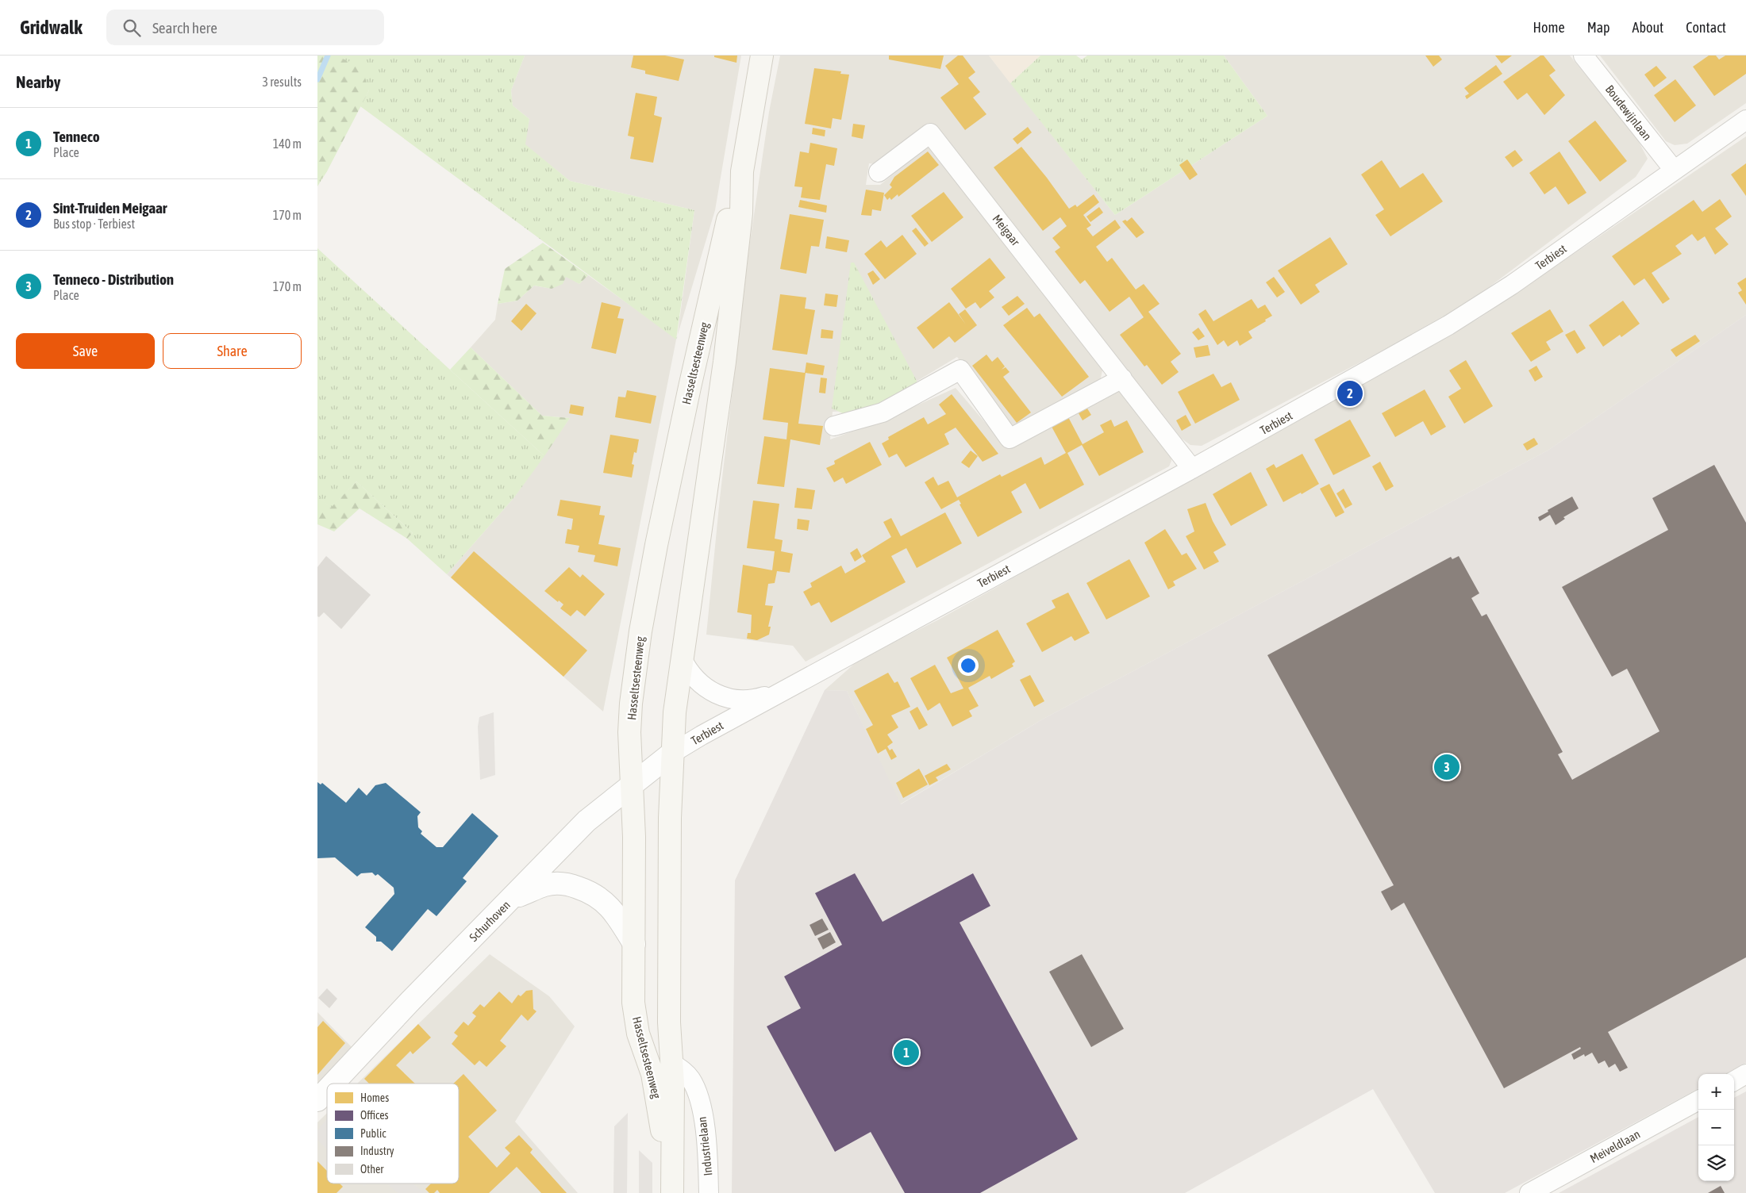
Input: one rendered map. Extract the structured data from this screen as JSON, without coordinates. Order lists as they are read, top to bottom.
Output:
{
  "streets": {
    "main road": ["Hasseltsesteenweg"],
    "street": [
      "Boudewijnlaan",
      "Meigaar",
      "Terbiest",
      "Schurhoven",
      "Industrielaan",
      "Meiveldlaan"
    ]
  },
  "crossings": [
    ["Boudewijnlaan", "Terbiest"],
    ["Meigaar", "Terbiest"],
    ["Terbiest", "Hasseltsesteenweg"],
    ["Terbiest", "Schurhoven"],
    ["Hasseltsesteenweg", "Schurhoven"],
    ["Hasseltsesteenweg", "Industrielaan"]
  ],
  "legend": [
    "Homes",
    "Offices",
    "Public",
    "Industry",
    "Other"
  ],
  "page": {
    "header": "Gridwalk",
    "search": "Search here",
    "nav": [
      "Home",
      "Map",
      "About",
      "Contact"
    ],
    "heading": ["Nearby", "3 results"],
    "list": [
      {
        "mark": "1",
        "name": "Tenneco",
        "note": "Place",
        "value": "140 m"
      },
      {
        "mark": "2",
        "name": "Sint-Truiden Meigaar",
        "note": "Bus stop · Terbiest",
        "value": "170 m"
      },
      {
        "mark": "3",
        "name": "Tenneco - Distribution",
        "note": "Place",
        "value": "170 m"
      }
    ],
    "buttons": ["Save", "Share"],
    "pins": ["2", "3", "1"],
    "map_buttons": ["+", "−"]
  }
}
